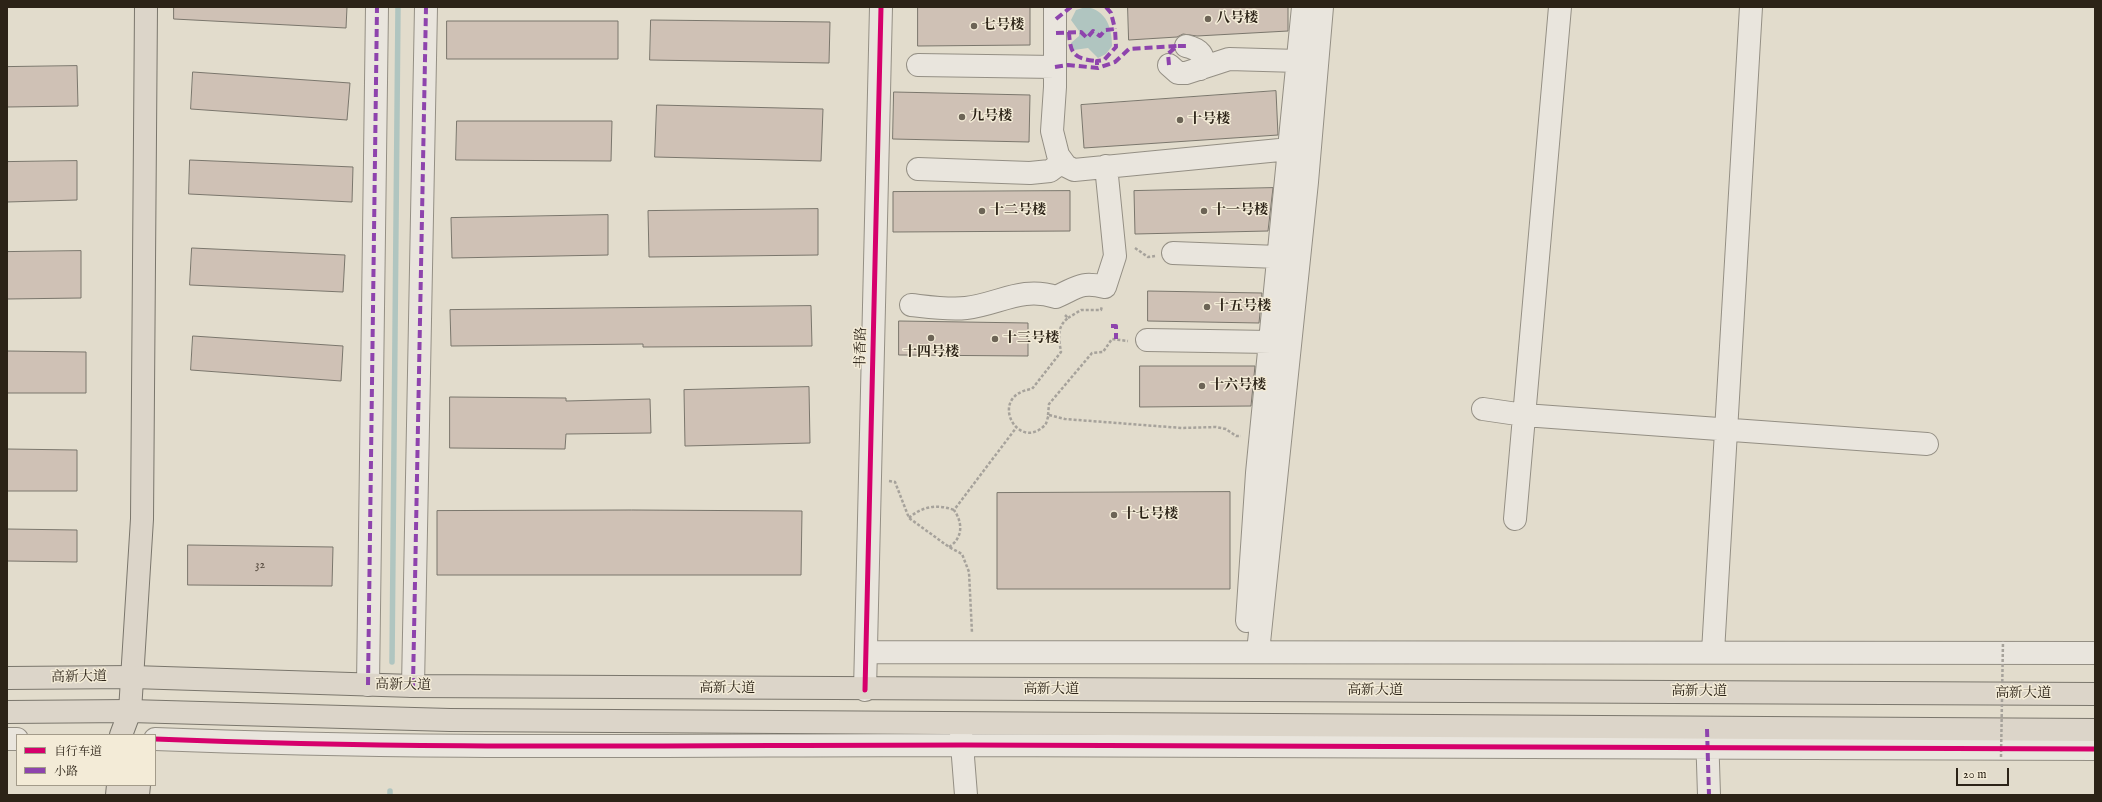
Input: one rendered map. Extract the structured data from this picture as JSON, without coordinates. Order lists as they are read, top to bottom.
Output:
{
  "streets": {
    "main road": ["高新大道"],
    "street": ["书香路"]
  },
  "crossings": [
    ["书香路", "高新大道"]
  ],
  "places": [
    "八号楼",
    "七号楼",
    "九号楼",
    "十号楼",
    "十二号楼",
    "十一号楼",
    "十五号楼",
    "十四号楼",
    "十三号楼",
    "十六号楼",
    "十七号楼"
  ],
  "house_numbers": ["32"],
  "legend": ["自行车道", "小路"],
  "scale_bar": "20 m"
}
